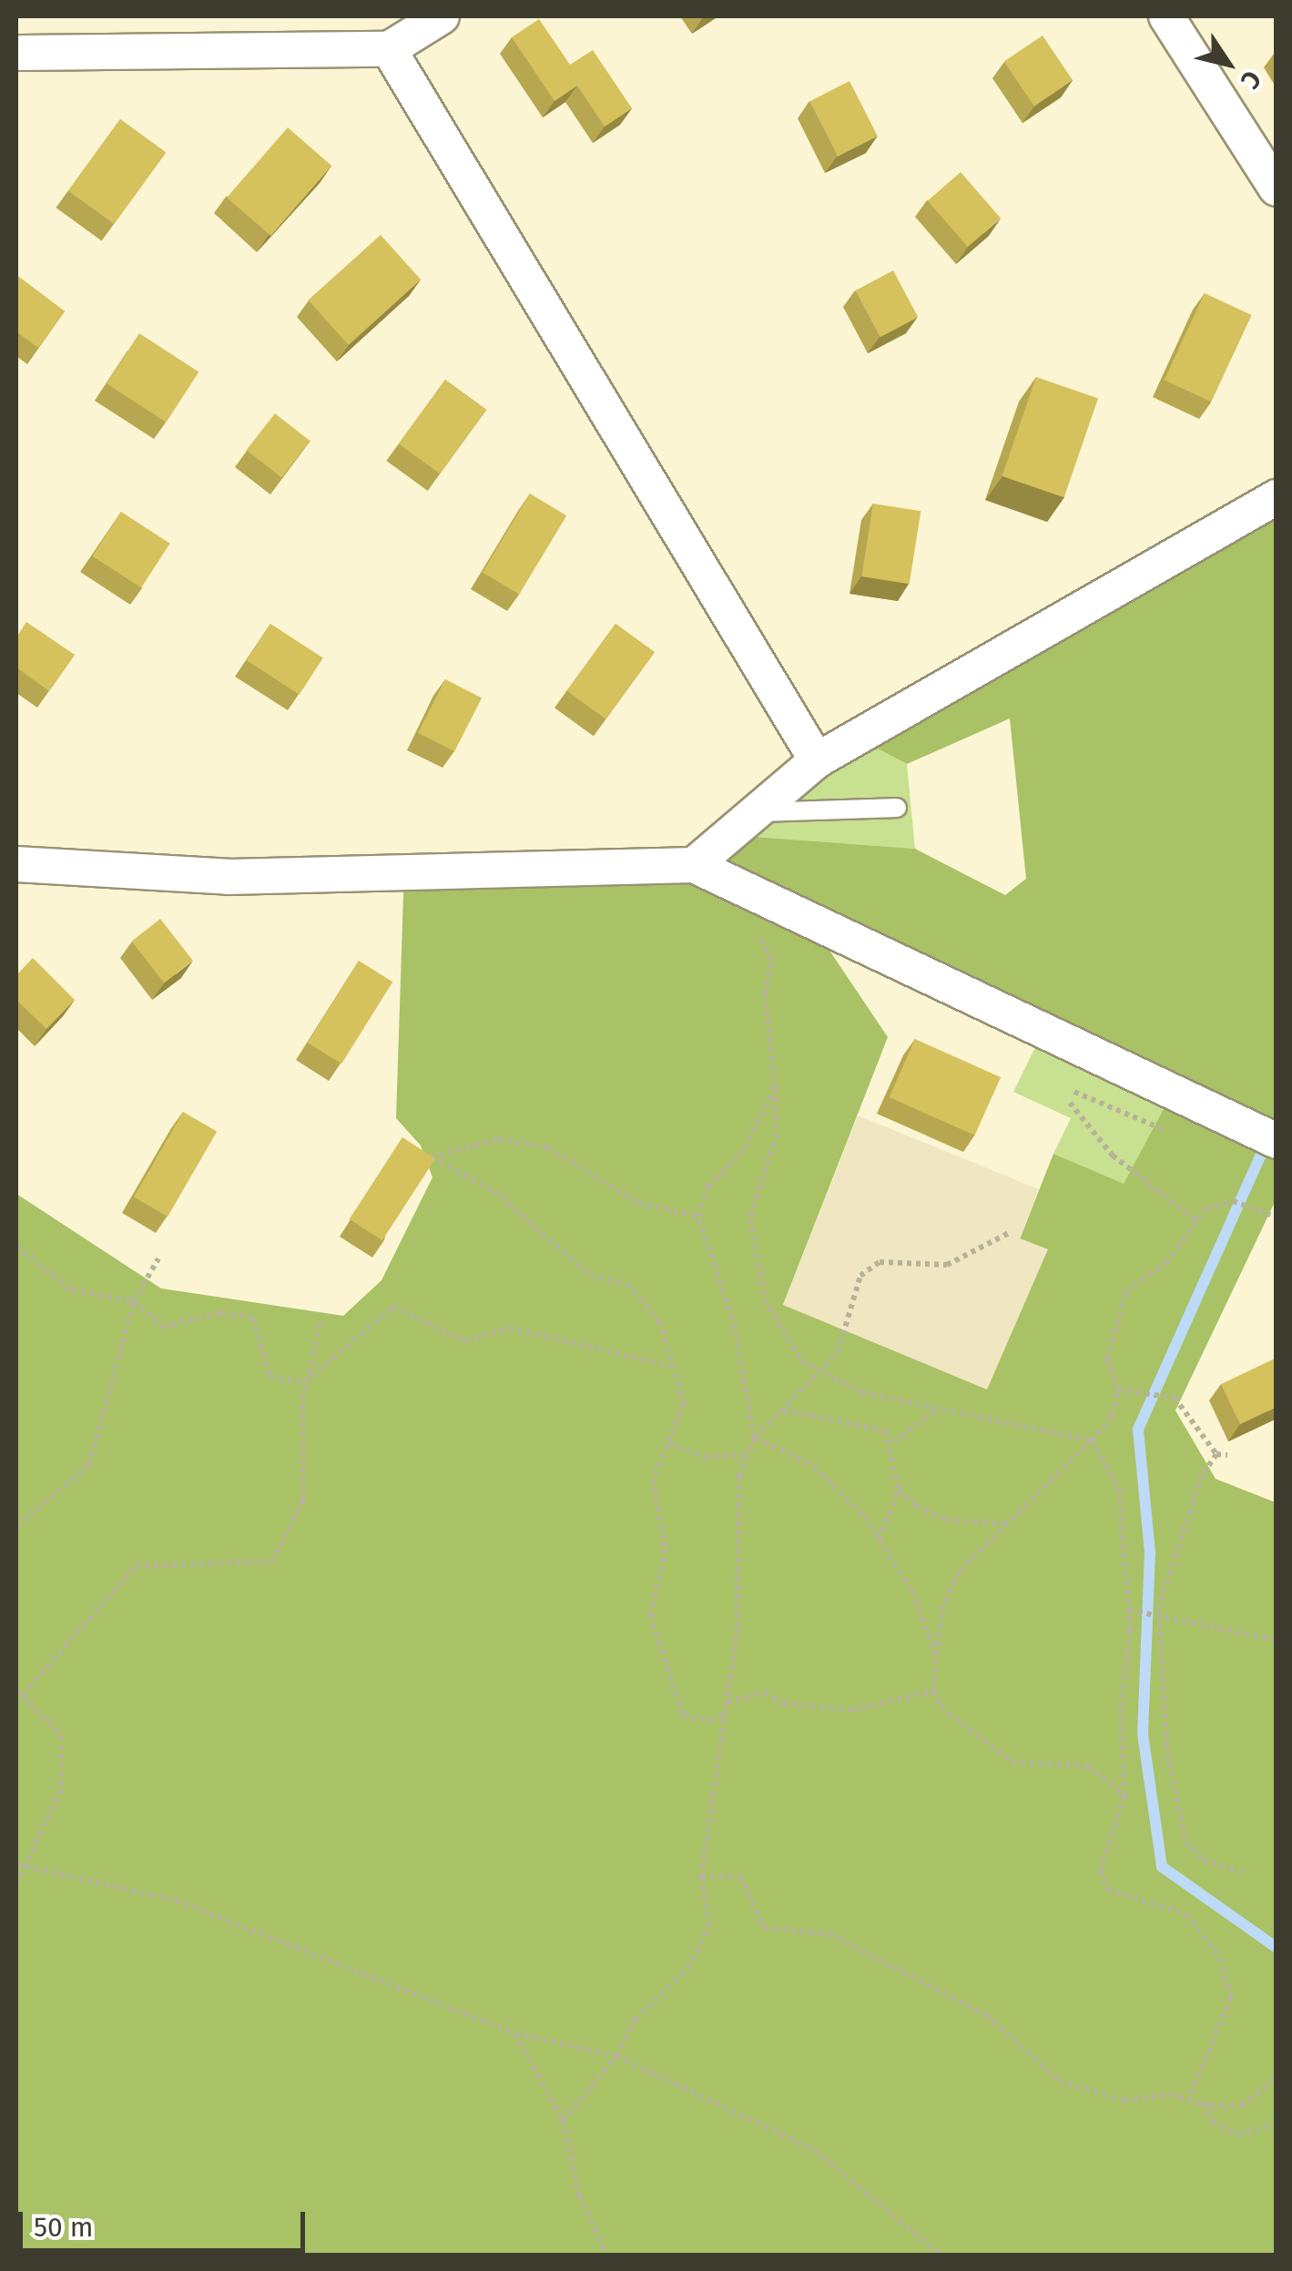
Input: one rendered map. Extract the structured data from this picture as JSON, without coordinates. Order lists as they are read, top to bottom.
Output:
{
  "scale_bar": "50 m",
  "north": "bottom right"
}
